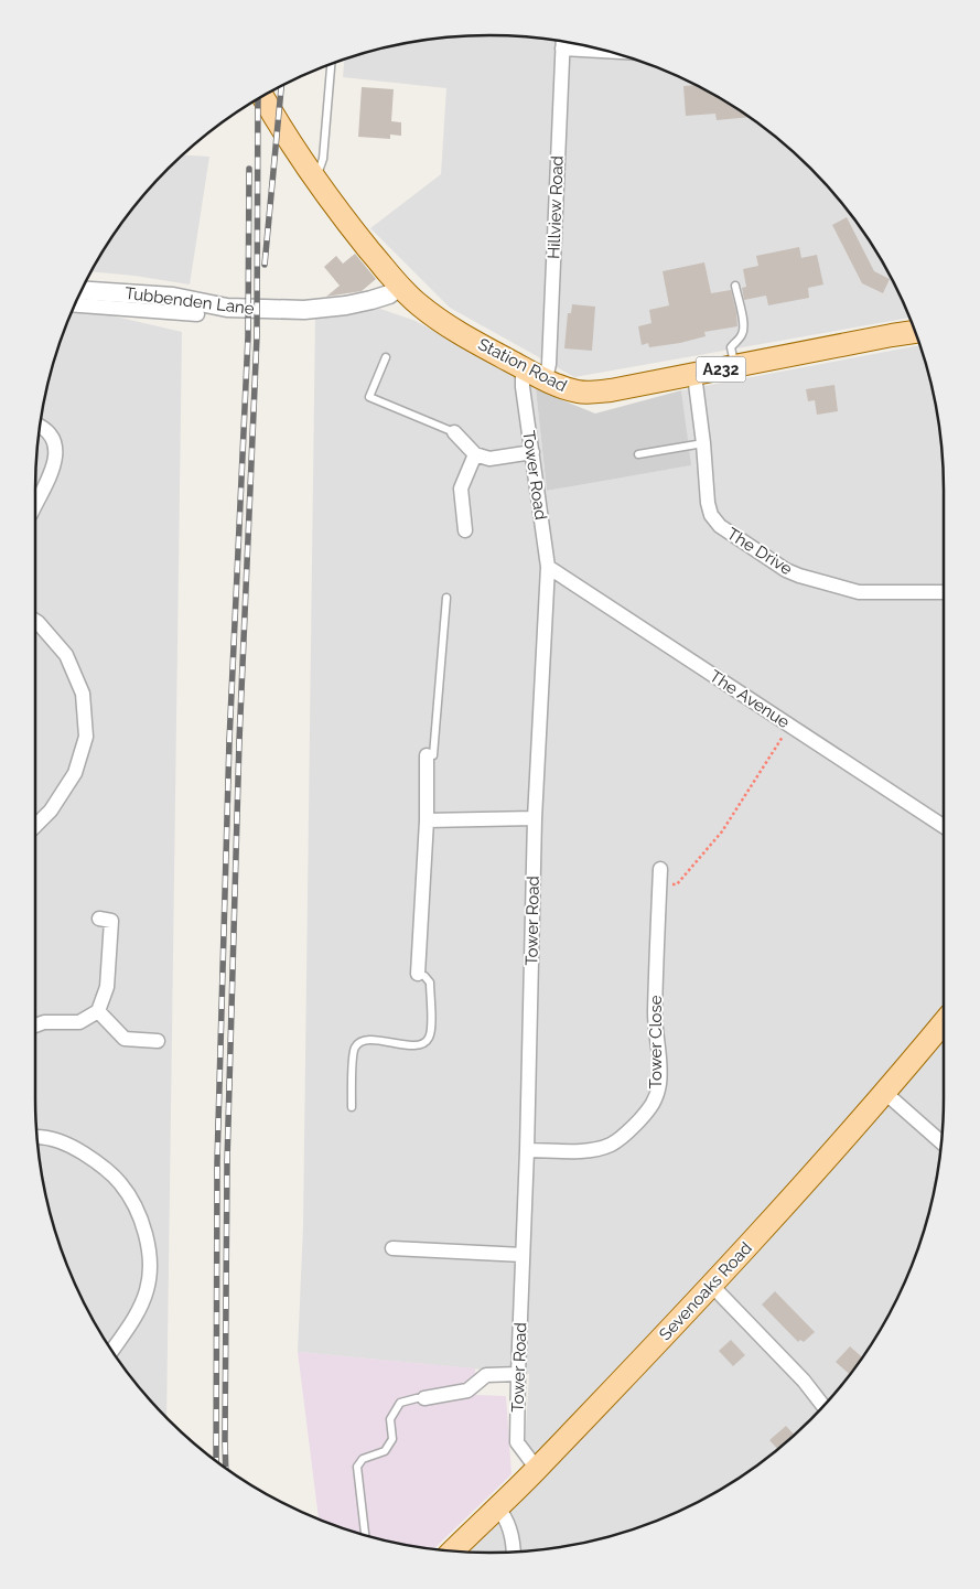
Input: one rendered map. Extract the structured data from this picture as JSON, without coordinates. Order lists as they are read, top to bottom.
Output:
{
  "streets": {
    "main road": ["Station Road", "A232", "Sevenoaks Road"],
    "street": [
      "Hillview Road",
      "Tubbenden Lane",
      "Tower Road",
      "The Drive",
      "The Avenue",
      "Tower Close"
    ]
  },
  "crossings": [
    ["Hillview Road", "Station Road"],
    ["Tubbenden Lane", "Station Road"],
    ["Station Road", "Tower Road"],
    ["Station Road", "The Drive"],
    ["Tower Road", "The Avenue"],
    ["Tower Road", "Tower Close"],
    ["Tower Road", "Sevenoaks Road"]
  ]
}
